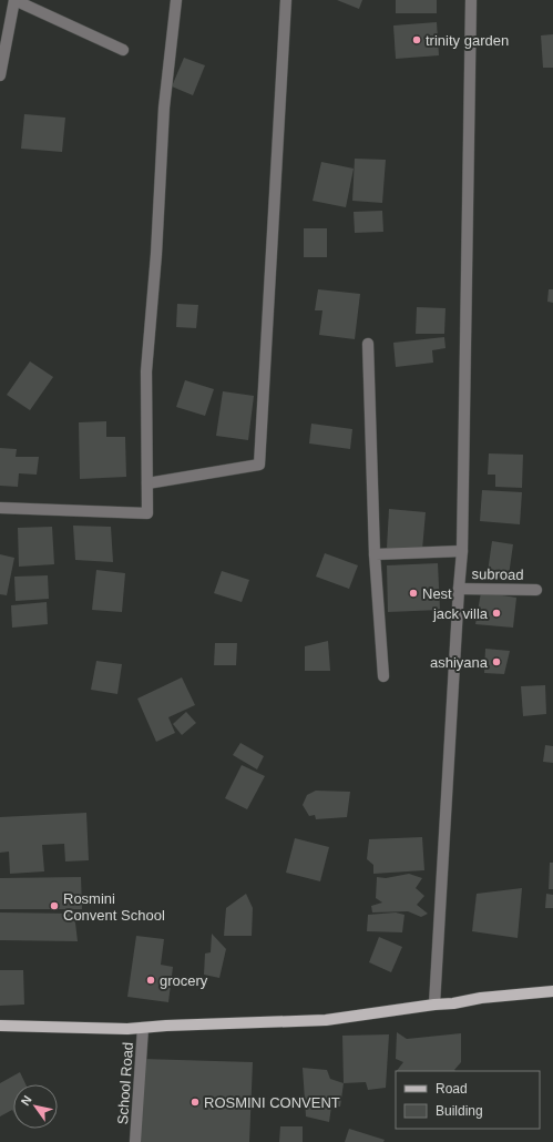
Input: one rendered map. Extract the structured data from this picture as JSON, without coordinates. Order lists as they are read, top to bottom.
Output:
{
  "streets": {
    "street": ["subroad", "School Road"]
  },
  "places": [
    "trinity garden",
    "Nest",
    "jack villa",
    "ashiyana",
    "Rosmini Convent School",
    "grocery",
    "ROSMINI CONVENT"
  ],
  "legend": ["Road", "Building"],
  "north": "top left"
}
